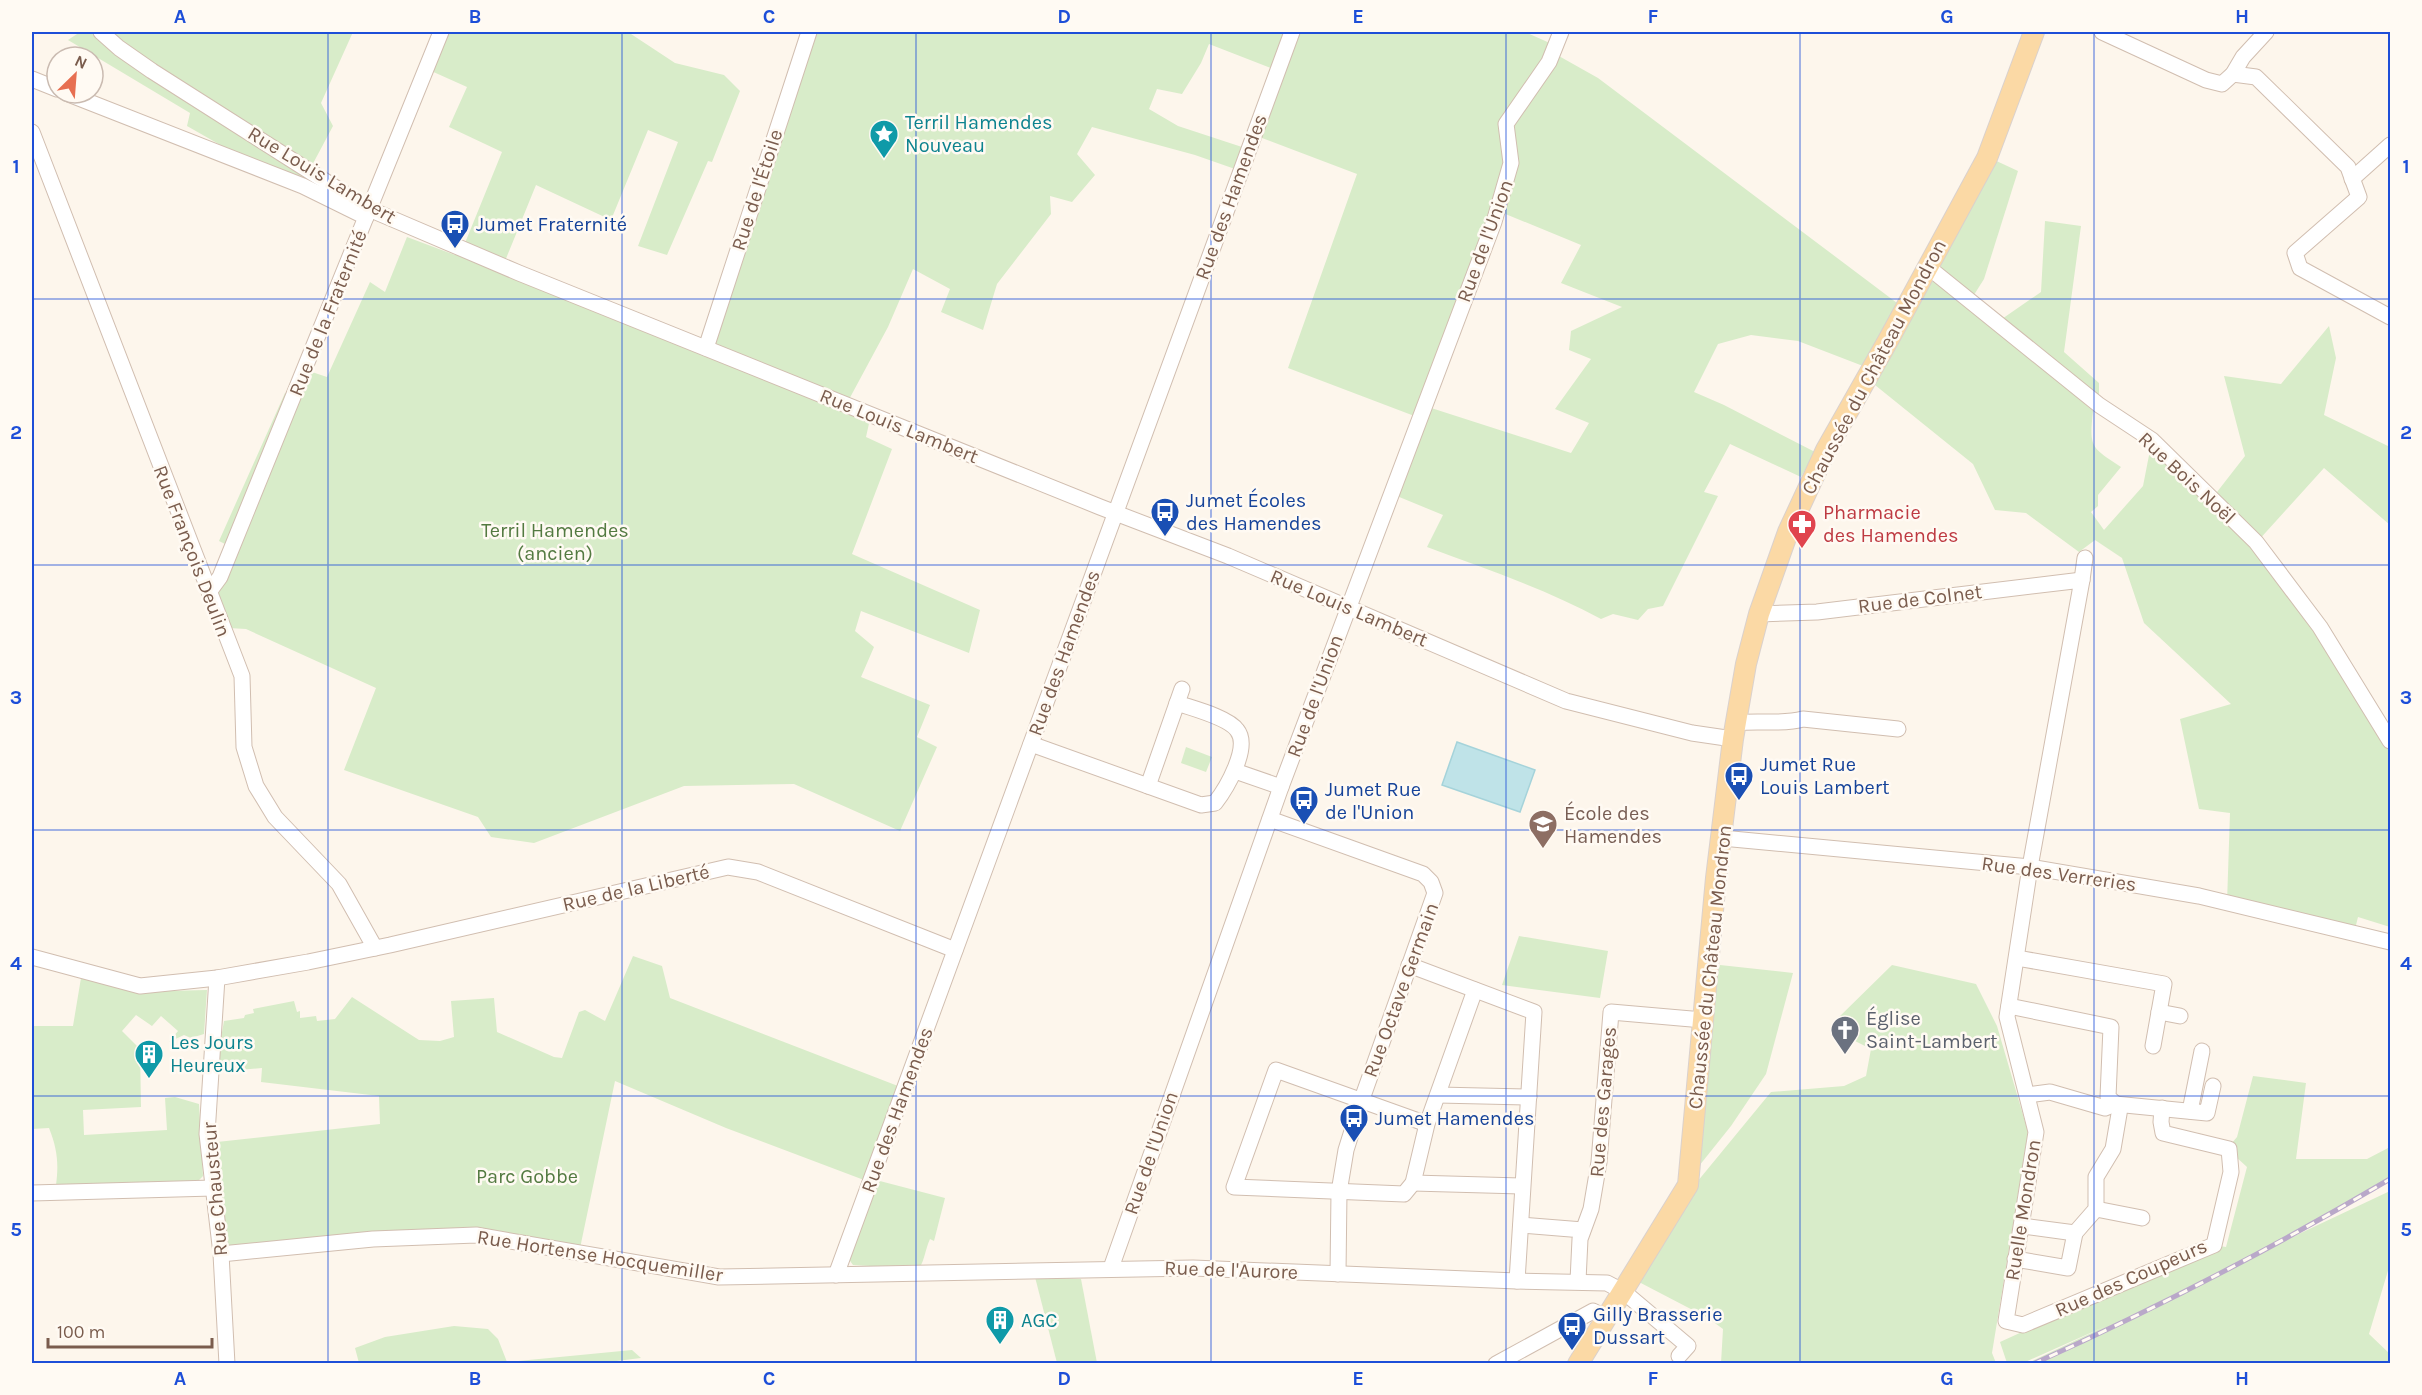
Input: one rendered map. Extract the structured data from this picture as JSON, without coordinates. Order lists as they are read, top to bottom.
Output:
{
  "streets": {
    "main road": ["Chaussée du Château Mondron"],
    "street": [
      "Rue Louis Lambert",
      "Rue de l'Étoile",
      "Rue des Hamendes",
      "Rue de l'Union",
      "Rue de la Fraternité",
      "Rue Bois Noël",
      "Rue François Deulin",
      "Rue de Colnet",
      "Rue des Verreries",
      "Rue de la Liberté",
      "Rue Octave Germain",
      "Rue des Garages",
      "Rue Chausteur",
      "Ruelle Mondron",
      "Rue Hortense Hocquemiller",
      "Rue de l'Aurore",
      "Rue des Coupeurs"
    ]
  },
  "crossings": [
    ["Rue Louis Lambert", "Rue de l'Étoile"],
    ["Rue Louis Lambert", "Rue des Hamendes"],
    ["Rue Louis Lambert", "Rue de l'Union"],
    ["Rue Louis Lambert", "Rue de la Fraternité"],
    ["Rue Louis Lambert", "Chaussée du Château Mondron"],
    ["Rue des Hamendes", "Rue de la Liberté"],
    ["Rue des Hamendes", "Rue Hortense Hocquemiller"],
    ["Rue des Hamendes", "Rue de l'Aurore"],
    ["Rue de l'Union", "Rue Octave Germain"],
    ["Rue de l'Union", "Rue de l'Aurore"],
    ["Rue de la Fraternité", "Rue François Deulin"],
    ["Chaussée du Château Mondron", "Rue Bois Noël"],
    ["Chaussée du Château Mondron", "Rue de Colnet"],
    ["Chaussée du Château Mondron", "Rue des Verreries"],
    ["Chaussée du Château Mondron", "Rue des Garages"],
    ["Chaussée du Château Mondron", "Rue de l'Aurore"],
    ["Rue François Deulin", "Rue de la Liberté"],
    ["Rue des Verreries", "Ruelle Mondron"],
    ["Rue de la Liberté", "Rue Chausteur"],
    ["Rue Octave Germain", "Rue de l'Aurore"],
    ["Rue des Garages", "Rue de l'Aurore"],
    ["Rue Chausteur", "Rue Hortense Hocquemiller"],
    ["Ruelle Mondron", "Rue des Coupeurs"],
    ["Rue Hortense Hocquemiller", "Rue de l'Aurore"]
  ],
  "parks": ["Terril Hamendes (ancien)", "Parc Gobbe"],
  "places": {
    "place": ["Terril Hamendes Nouveau"],
    "bus stop": [
      "Jumet Fraternité",
      "Jumet Écoles des Hamendes",
      "Jumet Rue Louis Lambert",
      "Jumet Rue de l'Union",
      "Jumet Hamendes",
      "Gilly Brasserie Dussart"
    ],
    "pharmacy": ["Pharmacie des Hamendes"],
    "school or university": ["École des Hamendes"],
    "church": ["Église Saint-Lambert"],
    "building": ["Les Jours Heureux", "AGC"]
  },
  "scale_bar": "100 m",
  "north": "top right",
  "grid": {
    "columns": [
      "A",
      "B",
      "C",
      "D",
      "E",
      "F",
      "G",
      "H"
    ],
    "rows": [
      "1",
      "2",
      "3",
      "4",
      "5"
    ]
  }
}
